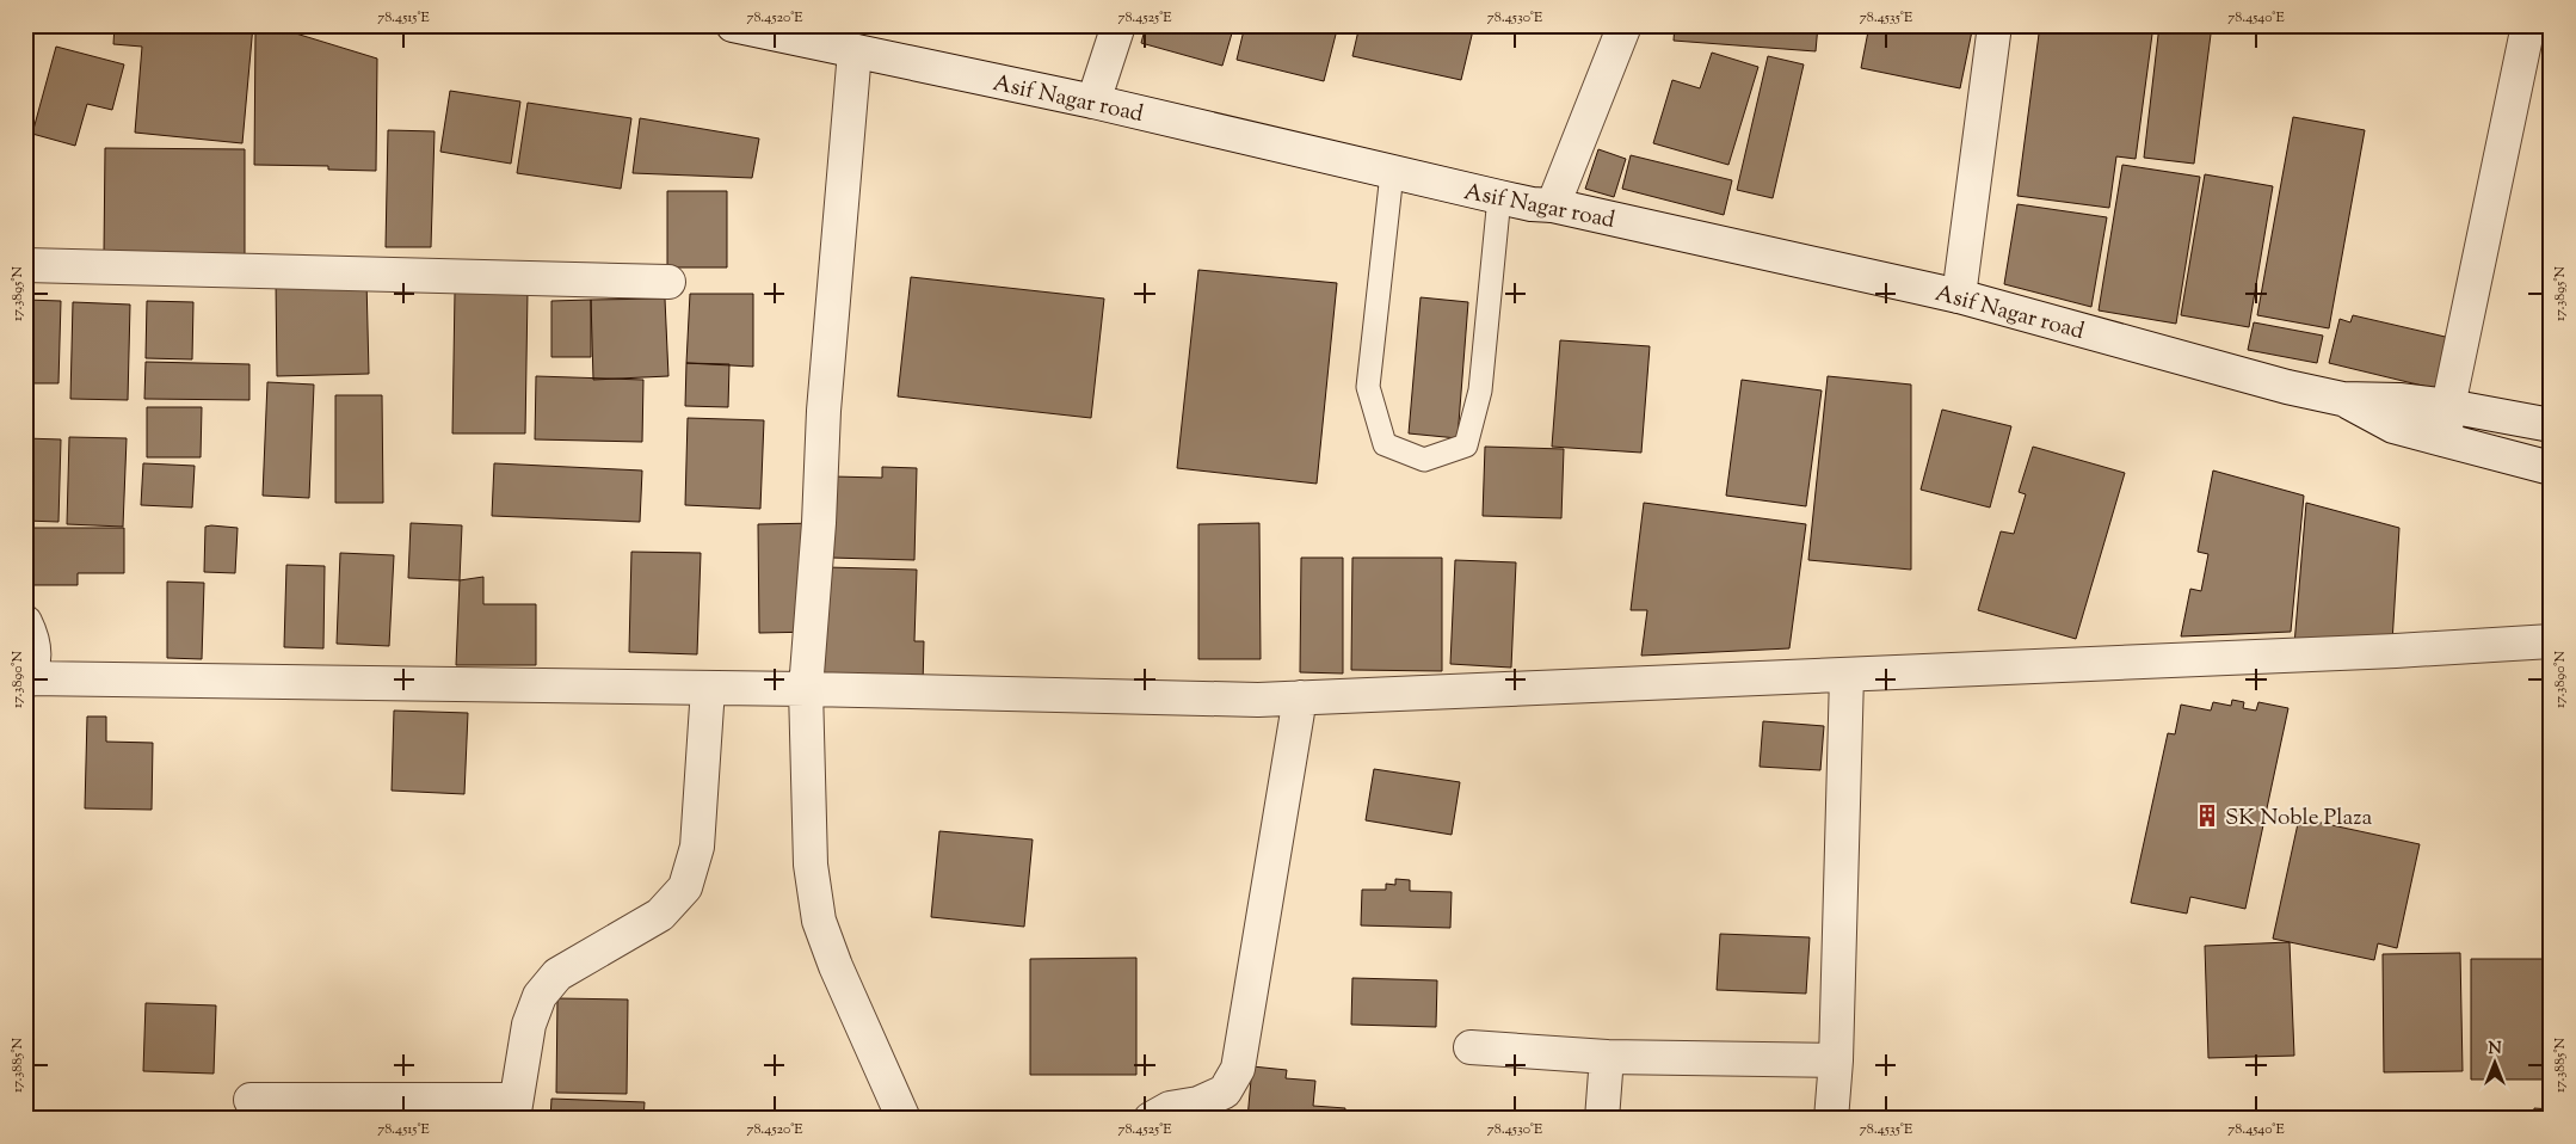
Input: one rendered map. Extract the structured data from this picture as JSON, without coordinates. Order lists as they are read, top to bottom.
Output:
{
  "streets": {
    "street": ["Asif Nagar road"]
  },
  "places": {
    "building": ["SK Noble Plaza"]
  },
  "north": "top",
  "coordinates": [
    "78.4515°E",
    "78.4520°E",
    "78.4525°E",
    "78.4530°E",
    "78.4535°E",
    "78.4540°E",
    "17.3895°N",
    "17.3890°N",
    "17.3885°N"
  ]
}
